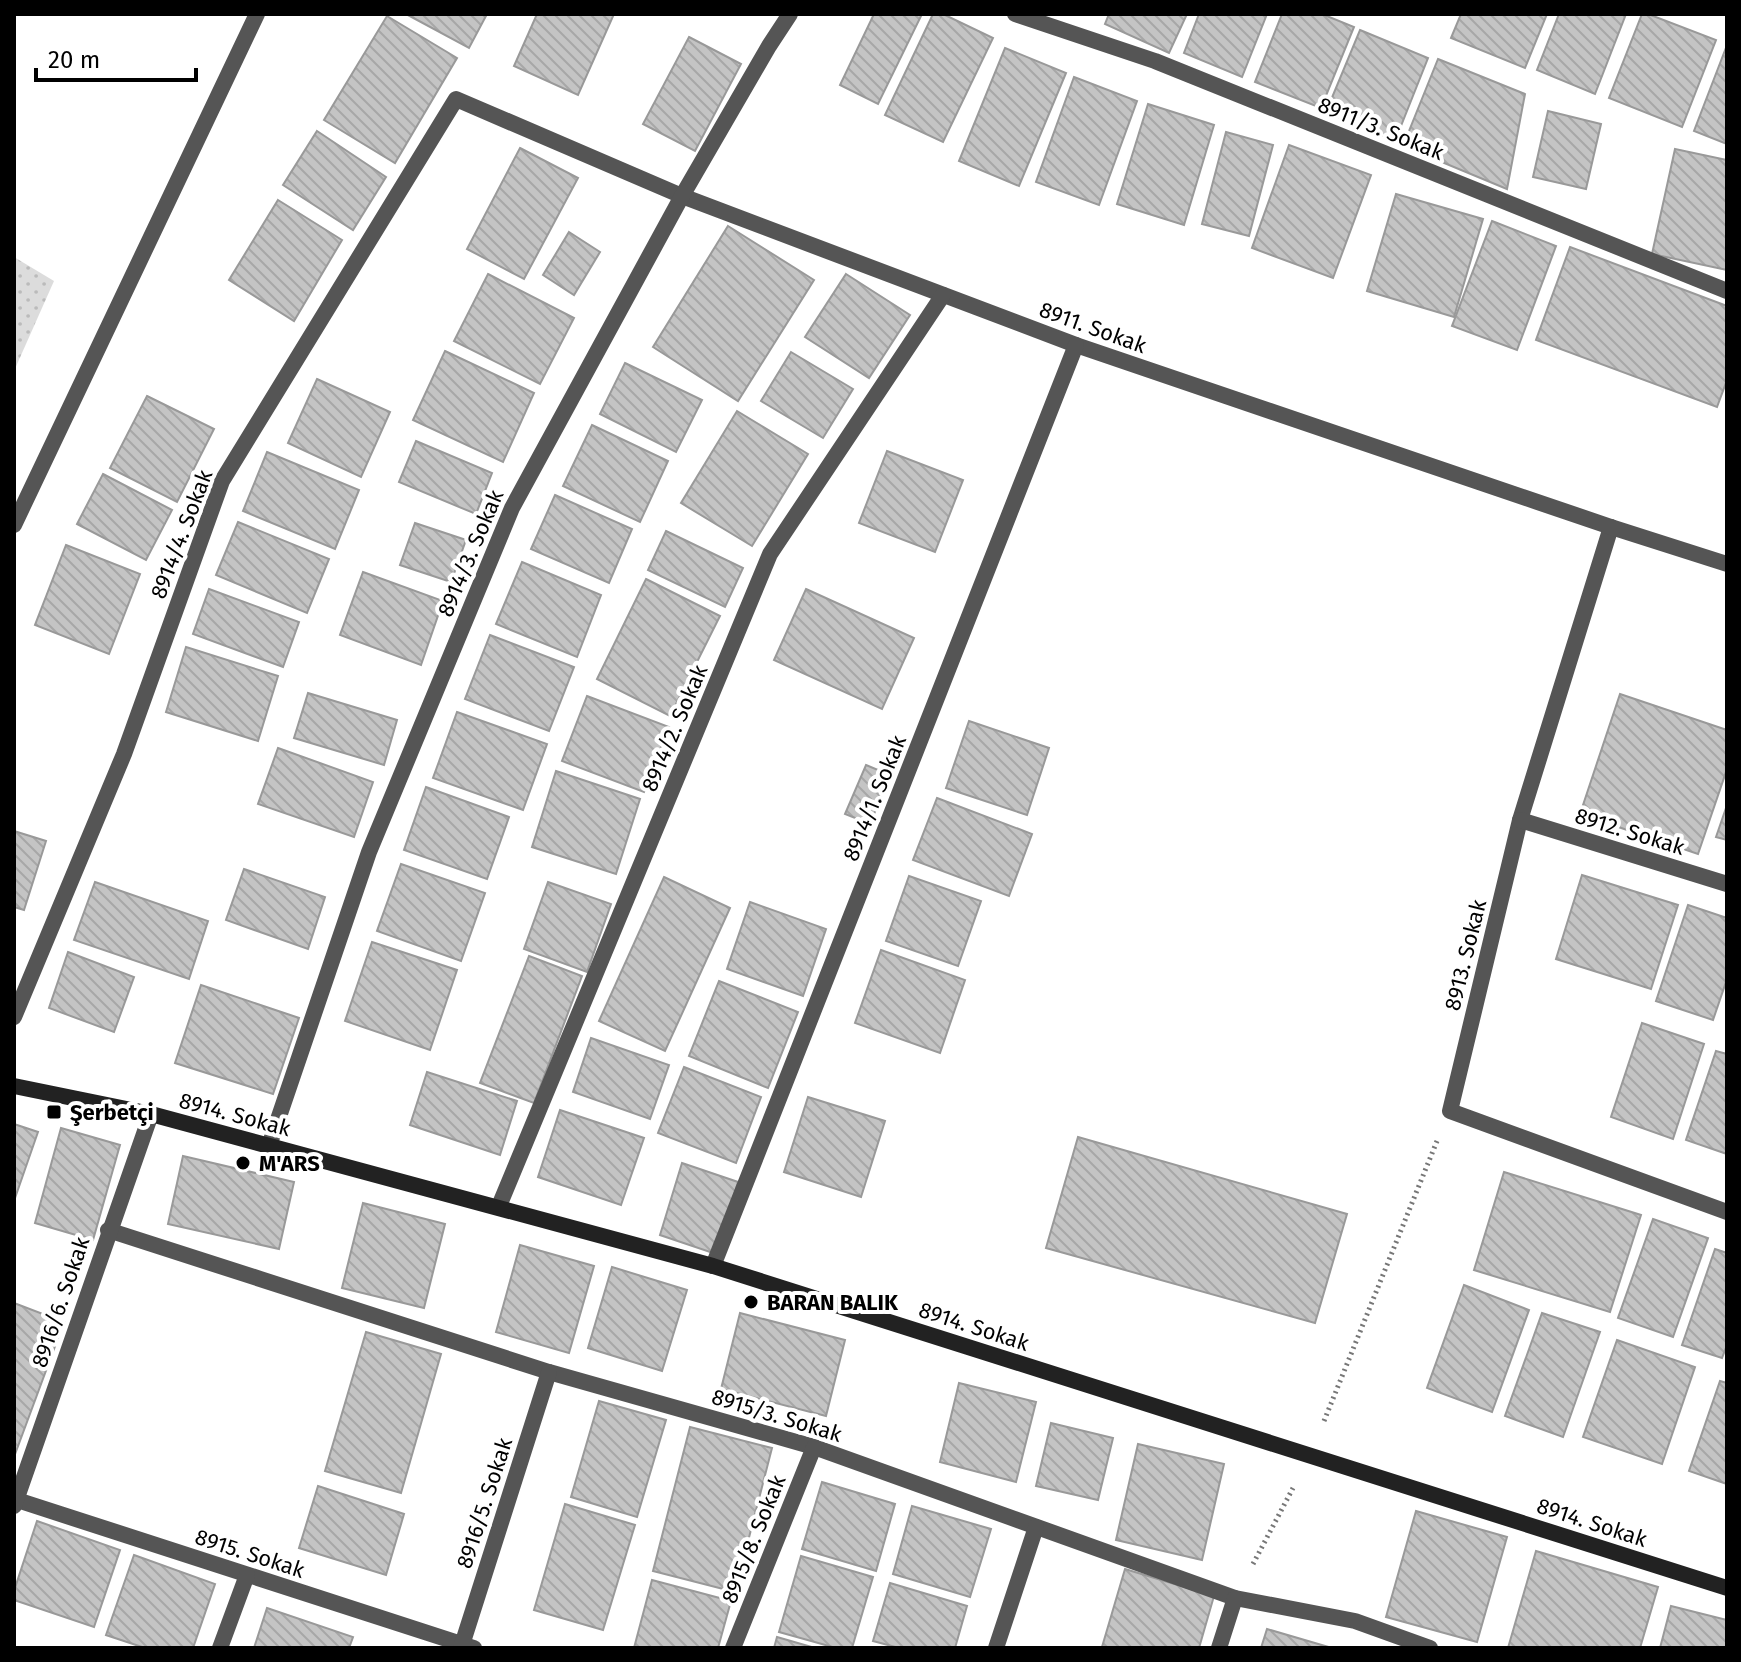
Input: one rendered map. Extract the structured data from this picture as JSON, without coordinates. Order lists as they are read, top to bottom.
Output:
{
  "streets": {
    "street": [
      "8911/3. Sokak",
      "8911. Sokak",
      "8914/4. Sokak",
      "8914/3. Sokak",
      "8914/2. Sokak",
      "8914/1. Sokak",
      "8912. Sokak",
      "8913. Sokak",
      "8914. Sokak",
      "8916/6. Sokak",
      "8915/3. Sokak",
      "8916/5. Sokak",
      "8915/8. Sokak",
      "8915. Sokak"
    ]
  },
  "crossings": [
    ["8911. Sokak", "8914/4. Sokak"],
    ["8911. Sokak", "8914/3. Sokak"],
    ["8911. Sokak", "8914/2. Sokak"],
    ["8911. Sokak", "8914/1. Sokak"],
    ["8911. Sokak", "8913. Sokak"],
    ["8914/3. Sokak", "8914. Sokak"],
    ["8914/2. Sokak", "8914. Sokak"],
    ["8914/1. Sokak", "8914. Sokak"],
    ["8912. Sokak", "8913. Sokak"],
    ["8914. Sokak", "8916/6. Sokak"],
    ["8916/6. Sokak", "8915/3. Sokak"],
    ["8916/6. Sokak", "8915. Sokak"],
    ["8915/3. Sokak", "8916/5. Sokak"],
    ["8915/3. Sokak", "8915/8. Sokak"],
    ["8916/5. Sokak", "8915. Sokak"]
  ],
  "places": {
    "transit": ["Şerbetçi"],
    "other": ["M'ARS", "BARAN BALIK"]
  },
  "scale_bar": "20 m"
}
